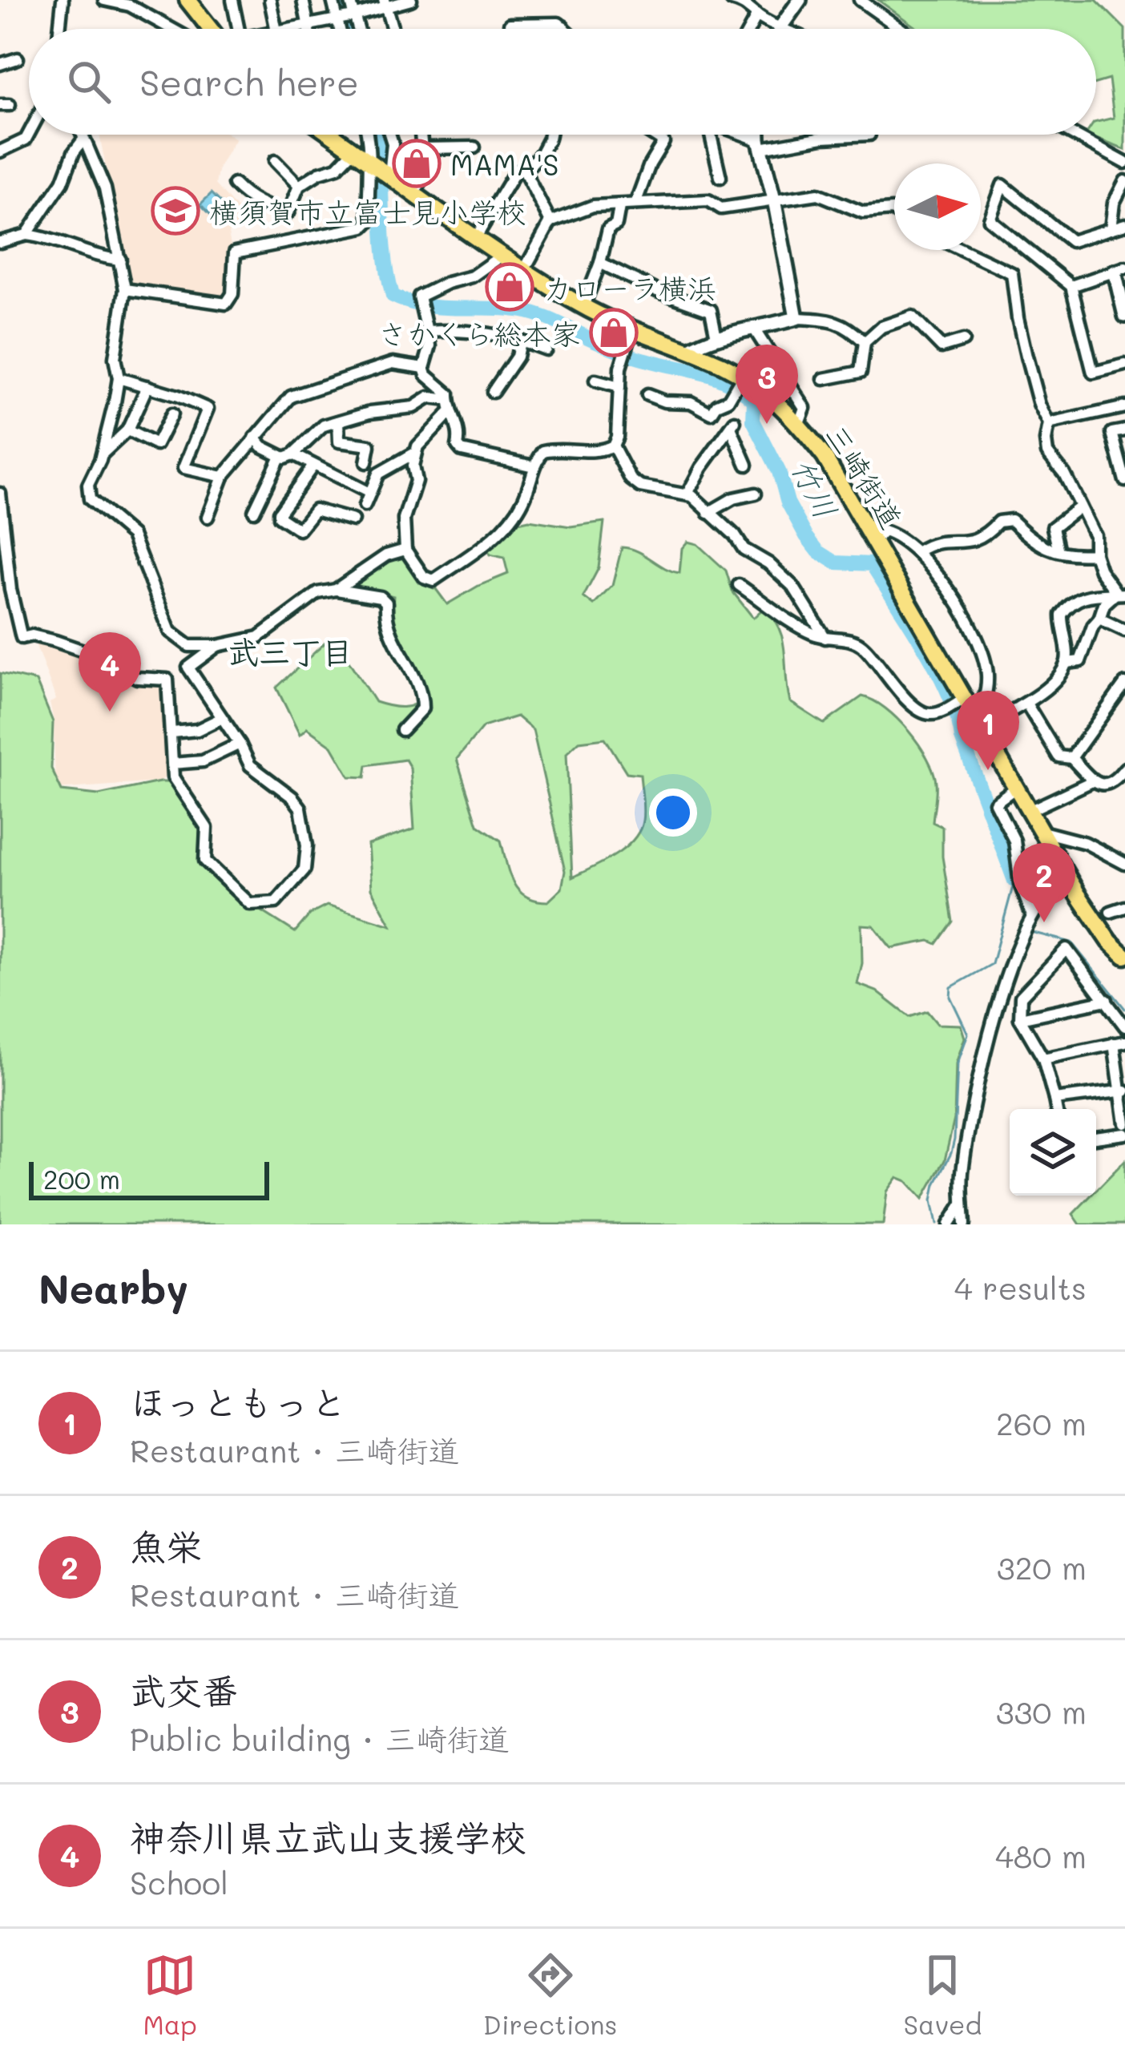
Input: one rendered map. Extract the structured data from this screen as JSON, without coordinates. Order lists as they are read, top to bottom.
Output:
{
  "streets": {
    "main road": ["三崎街道"]
  },
  "districts": ["武三丁目"],
  "water": ["竹川"],
  "places": {
    "shop": ["MAMA'S", "カローラ横浜", "さかくら総本家"],
    "school or university": ["横須賀市立富士見小学校"]
  },
  "scale_bar": "200 m",
  "north": "right",
  "page": {
    "search": "Search here",
    "pins": [
      "3",
      "4",
      "1",
      "2"
    ],
    "scale": "200 m",
    "heading": ["Nearby", "4 results"],
    "list": [
      {
        "mark": "1",
        "name": "ほっともっと",
        "note": "Restaurant · 三崎街道",
        "value": "260 m"
      },
      {
        "mark": "2",
        "name": "魚栄",
        "note": "Restaurant · 三崎街道",
        "value": "320 m"
      },
      {
        "mark": "3",
        "name": "武交番",
        "note": "Public building · 三崎街道",
        "value": "330 m"
      },
      {
        "mark": "4",
        "name": "神奈川県立武山支援学校",
        "note": "School",
        "value": "480 m"
      }
    ],
    "nav": ["Map", "Directions", "Saved"]
  }
}
